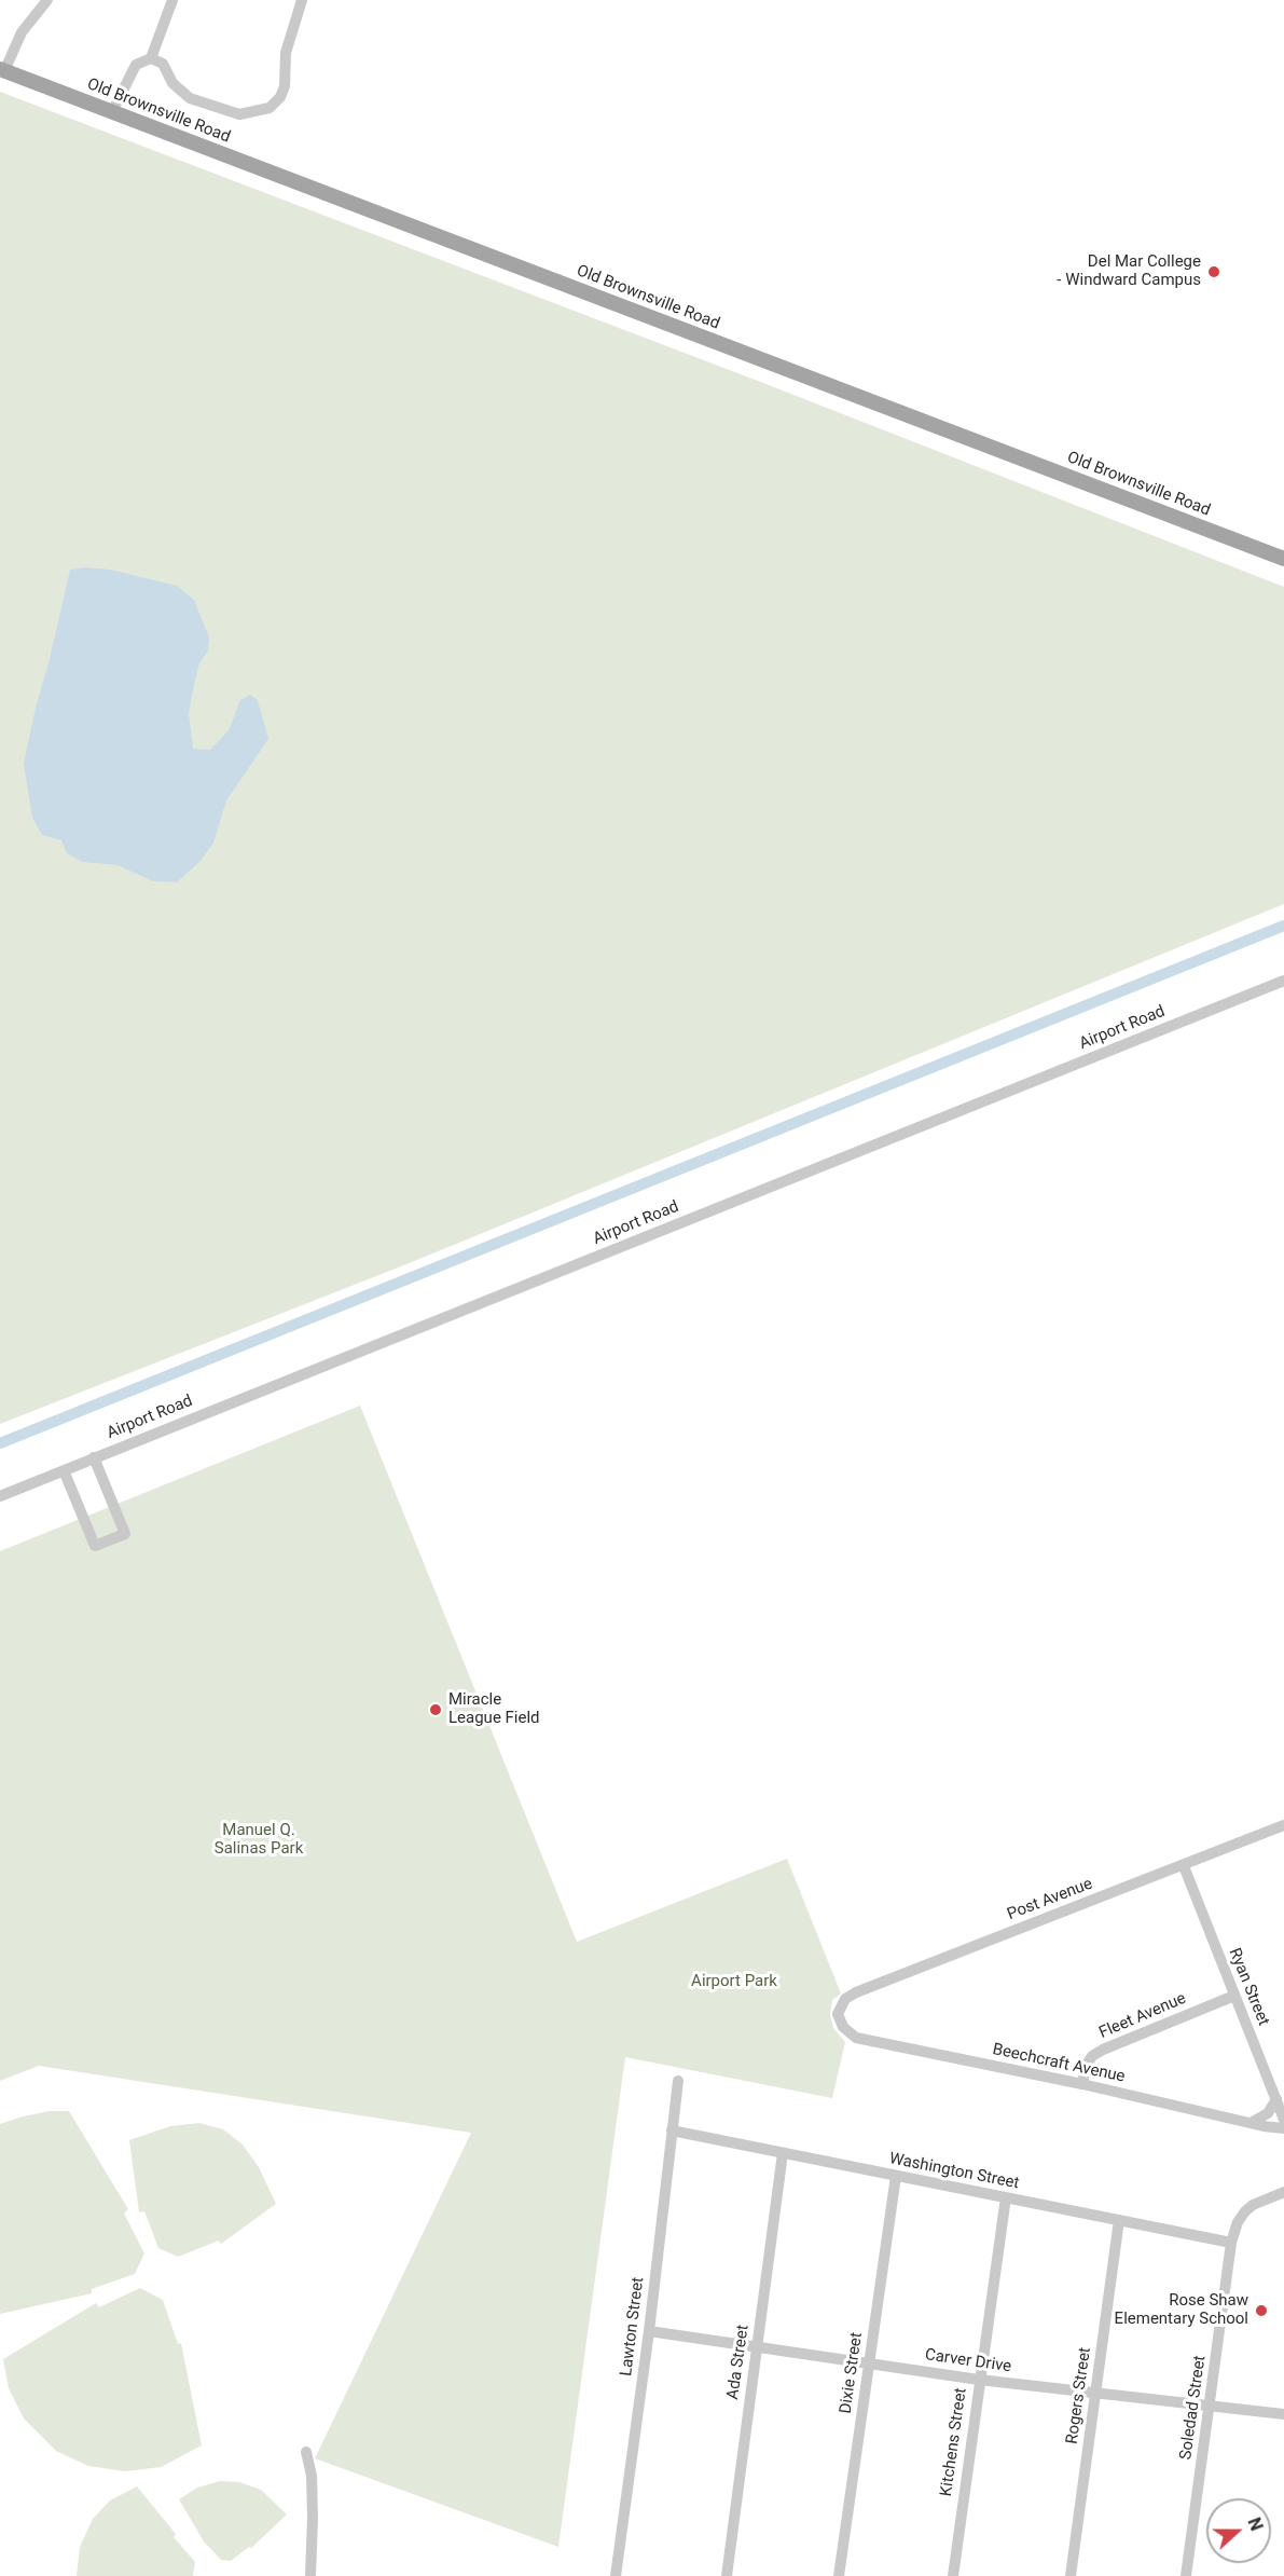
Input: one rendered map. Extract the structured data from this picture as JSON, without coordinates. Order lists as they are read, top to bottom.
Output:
{
  "streets": {
    "main road": ["Old Brownsville Road"],
    "street": [
      "Airport Road",
      "Post Avenue",
      "Ryan Street",
      "Fleet Avenue",
      "Beechcraft Avenue",
      "Washington Street",
      "Lawton Street",
      "Carver Drive",
      "Ada Street",
      "Dixie Street",
      "Rogers Street",
      "Soledad Street",
      "Kitchens Street"
    ]
  },
  "crossings": [
    ["Post Avenue", "Ryan Street"],
    ["Post Avenue", "Beechcraft Avenue"],
    ["Ryan Street", "Fleet Avenue"],
    ["Fleet Avenue", "Beechcraft Avenue"],
    ["Washington Street", "Lawton Street"],
    ["Washington Street", "Ada Street"],
    ["Washington Street", "Dixie Street"],
    ["Washington Street", "Rogers Street"],
    ["Washington Street", "Soledad Street"],
    ["Washington Street", "Kitchens Street"],
    ["Lawton Street", "Carver Drive"],
    ["Carver Drive", "Ada Street"],
    ["Carver Drive", "Dixie Street"],
    ["Carver Drive", "Rogers Street"],
    ["Carver Drive", "Soledad Street"],
    ["Carver Drive", "Kitchens Street"]
  ],
  "parks": ["Manuel Q. Salinas Park", "Airport Park"],
  "places": ["Del Mar College - Windward Campus", "Miracle League Field", "Rose Shaw Elementary School"],
  "north": "right"
}
